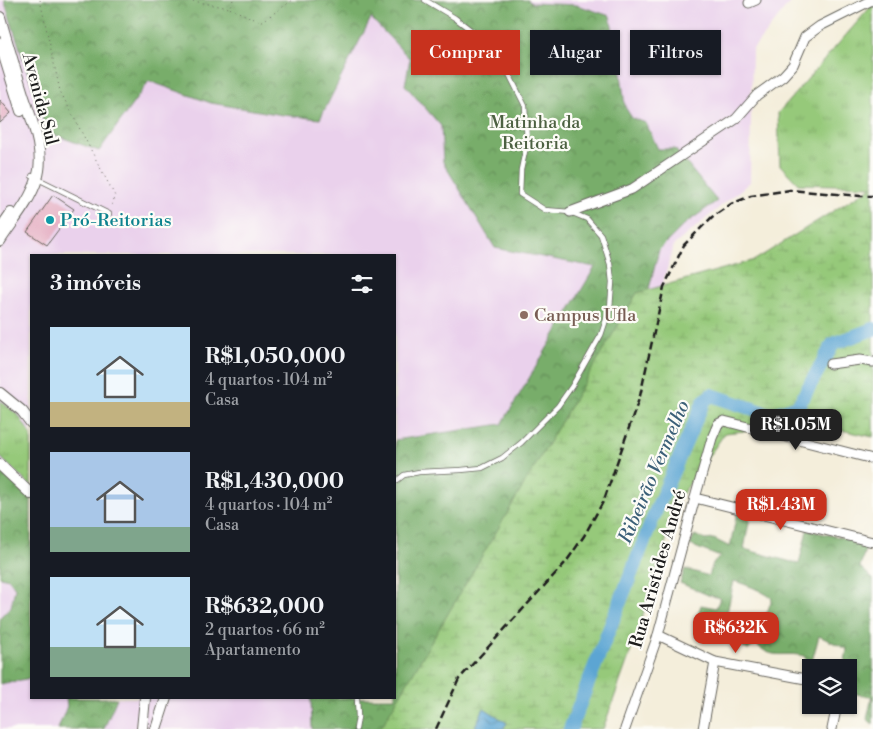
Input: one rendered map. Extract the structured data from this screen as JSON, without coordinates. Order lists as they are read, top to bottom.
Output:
{
  "streets": {
    "street": ["Avenida Sul", "Rua Aristides André"]
  },
  "water": ["Ribeirão Vermelho"],
  "parks": ["Matinha da Reitoria"],
  "places": ["Pró-Reitorias", "Campus Ufla"],
  "page": {
    "chip": ["Comprar", "Alugar", "Filtros"],
    "heading": "3 imóveis",
    "list": [
      {
        "name": "R$1,050,000",
        "note": "4 quartos · 104 m² · Casa"
      },
      {
        "name": "R$1,430,000",
        "note": "4 quartos · 104 m² · Casa"
      },
      {
        "name": "R$632,000",
        "note": "2 quartos · 66 m² · Apartamento"
      }
    ],
    "price": ["R$1.05M", "R$1.43M", "R$632K"]
  }
}
